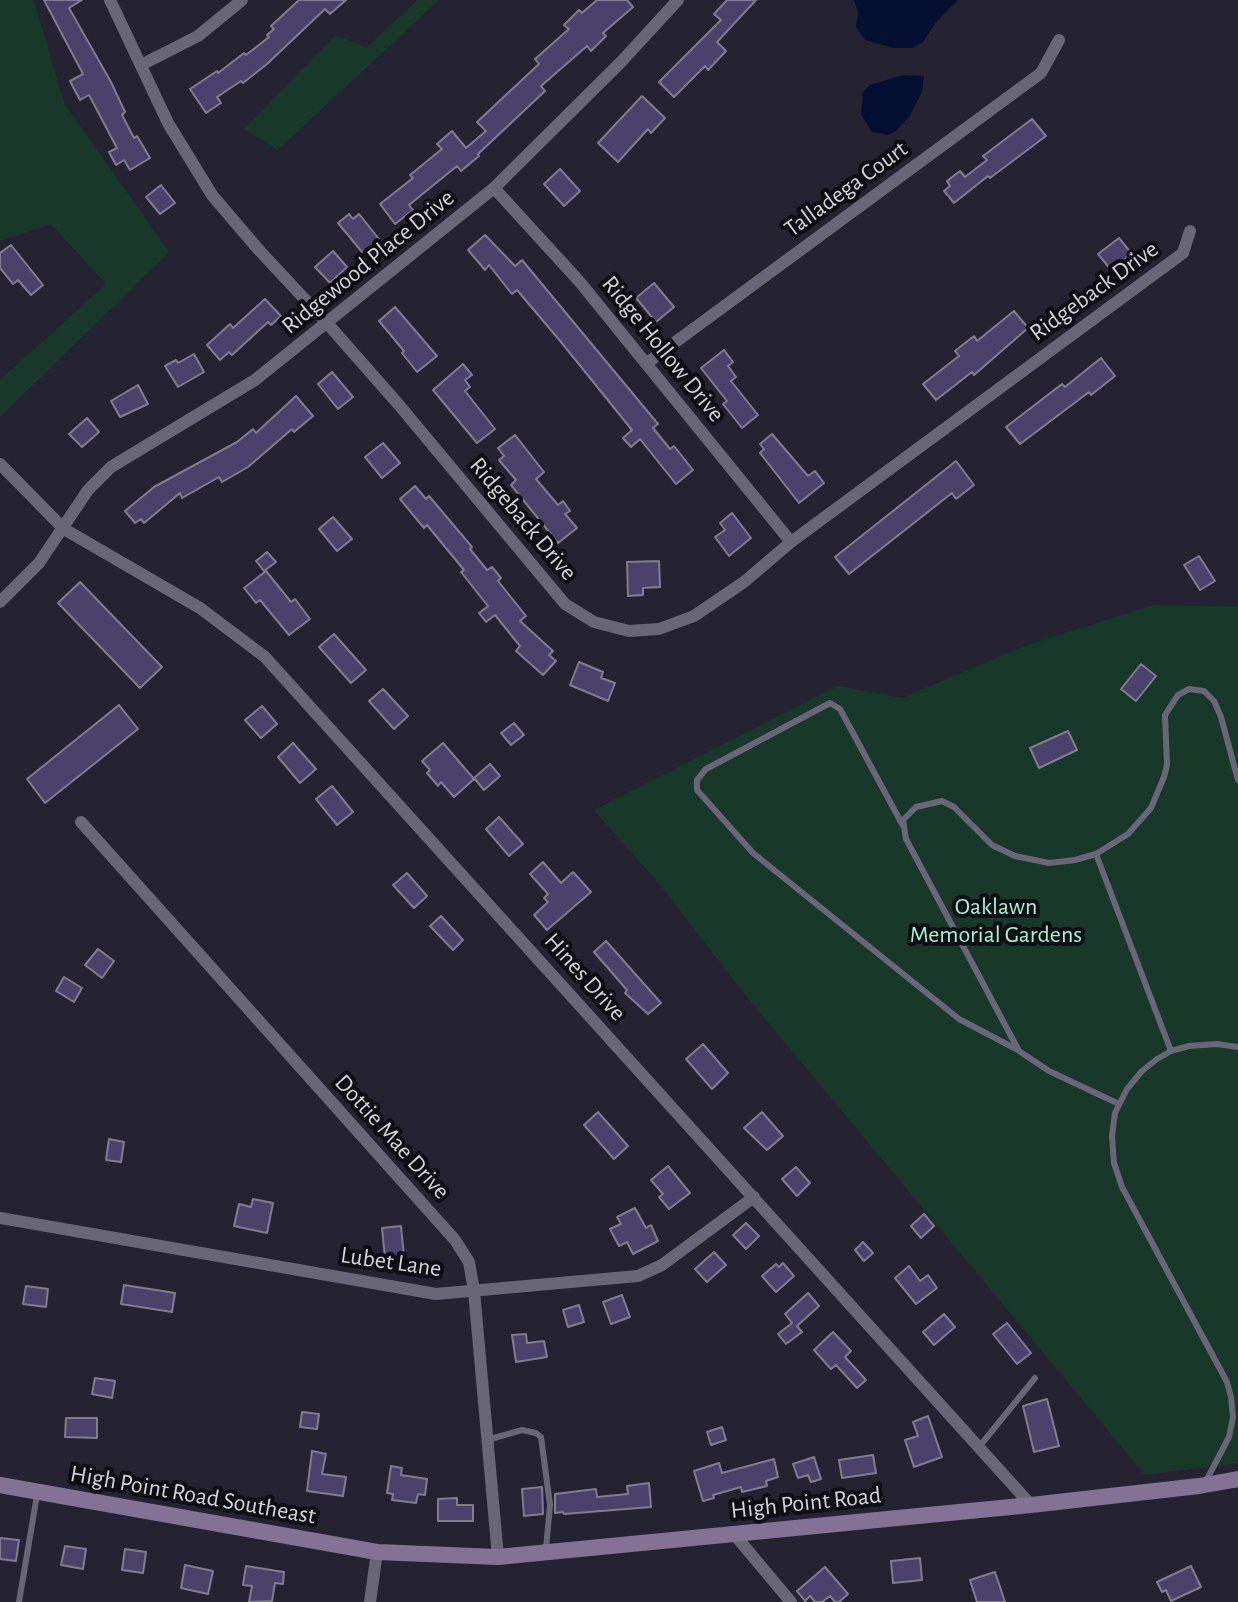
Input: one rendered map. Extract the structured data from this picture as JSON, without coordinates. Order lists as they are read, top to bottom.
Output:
{
  "streets": {
    "main road": ["High Point Road Southeast", "High Point Road"],
    "street": [
      "Talladega Court",
      "Ridgewood Place Drive",
      "Ridgeback Drive",
      "Ridge Hollow Drive",
      "Hines Drive",
      "Dottie Mae Drive",
      "Lubet Lane"
    ]
  },
  "crossings": [
    ["Talladega Court", "Ridge Hollow Drive"],
    ["Ridgewood Place Drive", "Ridgeback Drive"],
    ["Ridgewood Place Drive", "Ridge Hollow Drive"],
    ["Ridgewood Place Drive", "Hines Drive"],
    ["Ridgeback Drive", "Ridge Hollow Drive"],
    ["Hines Drive", "Lubet Lane"],
    ["Hines Drive", "High Point Road"],
    ["Dottie Mae Drive", "Lubet Lane"],
    ["Dottie Mae Drive", "High Point Road"],
    ["High Point Road Southeast", "High Point Road"]
  ],
  "parks": ["Oaklawn Memorial Gardens"]
}
